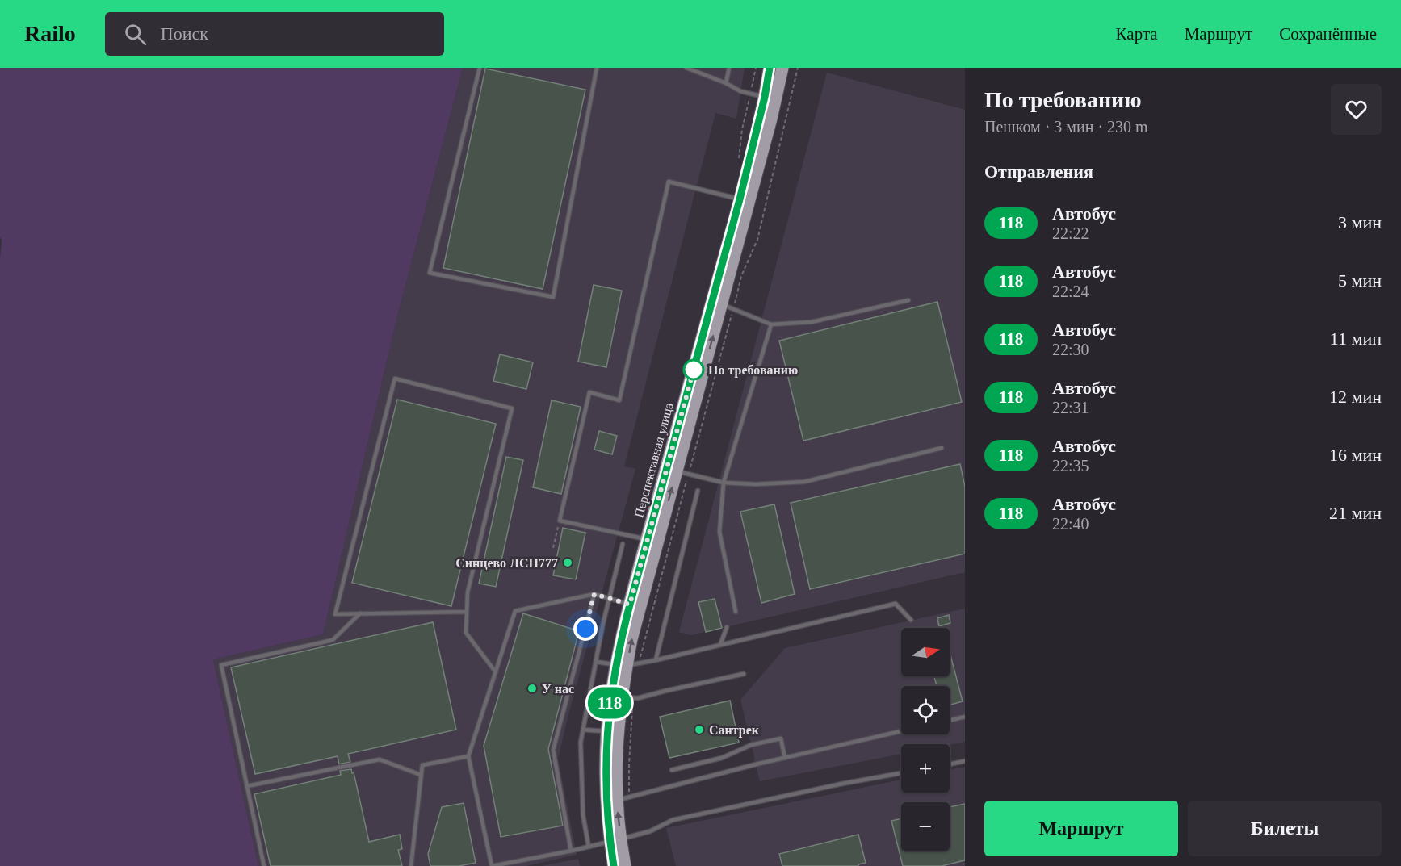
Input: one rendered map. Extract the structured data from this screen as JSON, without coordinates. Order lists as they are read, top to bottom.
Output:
{
  "streets": {
    "main road": ["Перспективная улица"]
  },
  "places": [
    "По требованию",
    "Синцево ЛСН777",
    "У нас",
    "Сантрек"
  ],
  "lines": ["bus line 118"],
  "north": "right",
  "page": {
    "header": "Railo",
    "search": "Поиск",
    "nav": ["Карта", "Маршрут", "Сохранённые"],
    "on_map": "118",
    "heading": [
      ["По требованию", "Пешком · 3 мин · 230 m"],
      "Отправления"
    ],
    "list": [
      {
        "mark": "118",
        "name": "Автобус",
        "note": "22:22",
        "value": "3 мин"
      },
      {
        "mark": "118",
        "name": "Автобус",
        "note": "22:24",
        "value": "5 мин"
      },
      {
        "mark": "118",
        "name": "Автобус",
        "note": "22:30",
        "value": "11 мин"
      },
      {
        "mark": "118",
        "name": "Автобус",
        "note": "22:31",
        "value": "12 мин"
      },
      {
        "mark": "118",
        "name": "Автобус",
        "note": "22:35",
        "value": "16 мин"
      },
      {
        "mark": "118",
        "name": "Автобус",
        "note": "22:40",
        "value": "21 мин"
      }
    ],
    "map_buttons": ["+", "−"],
    "buttons": ["Маршрут", "Билеты"]
  }
}
